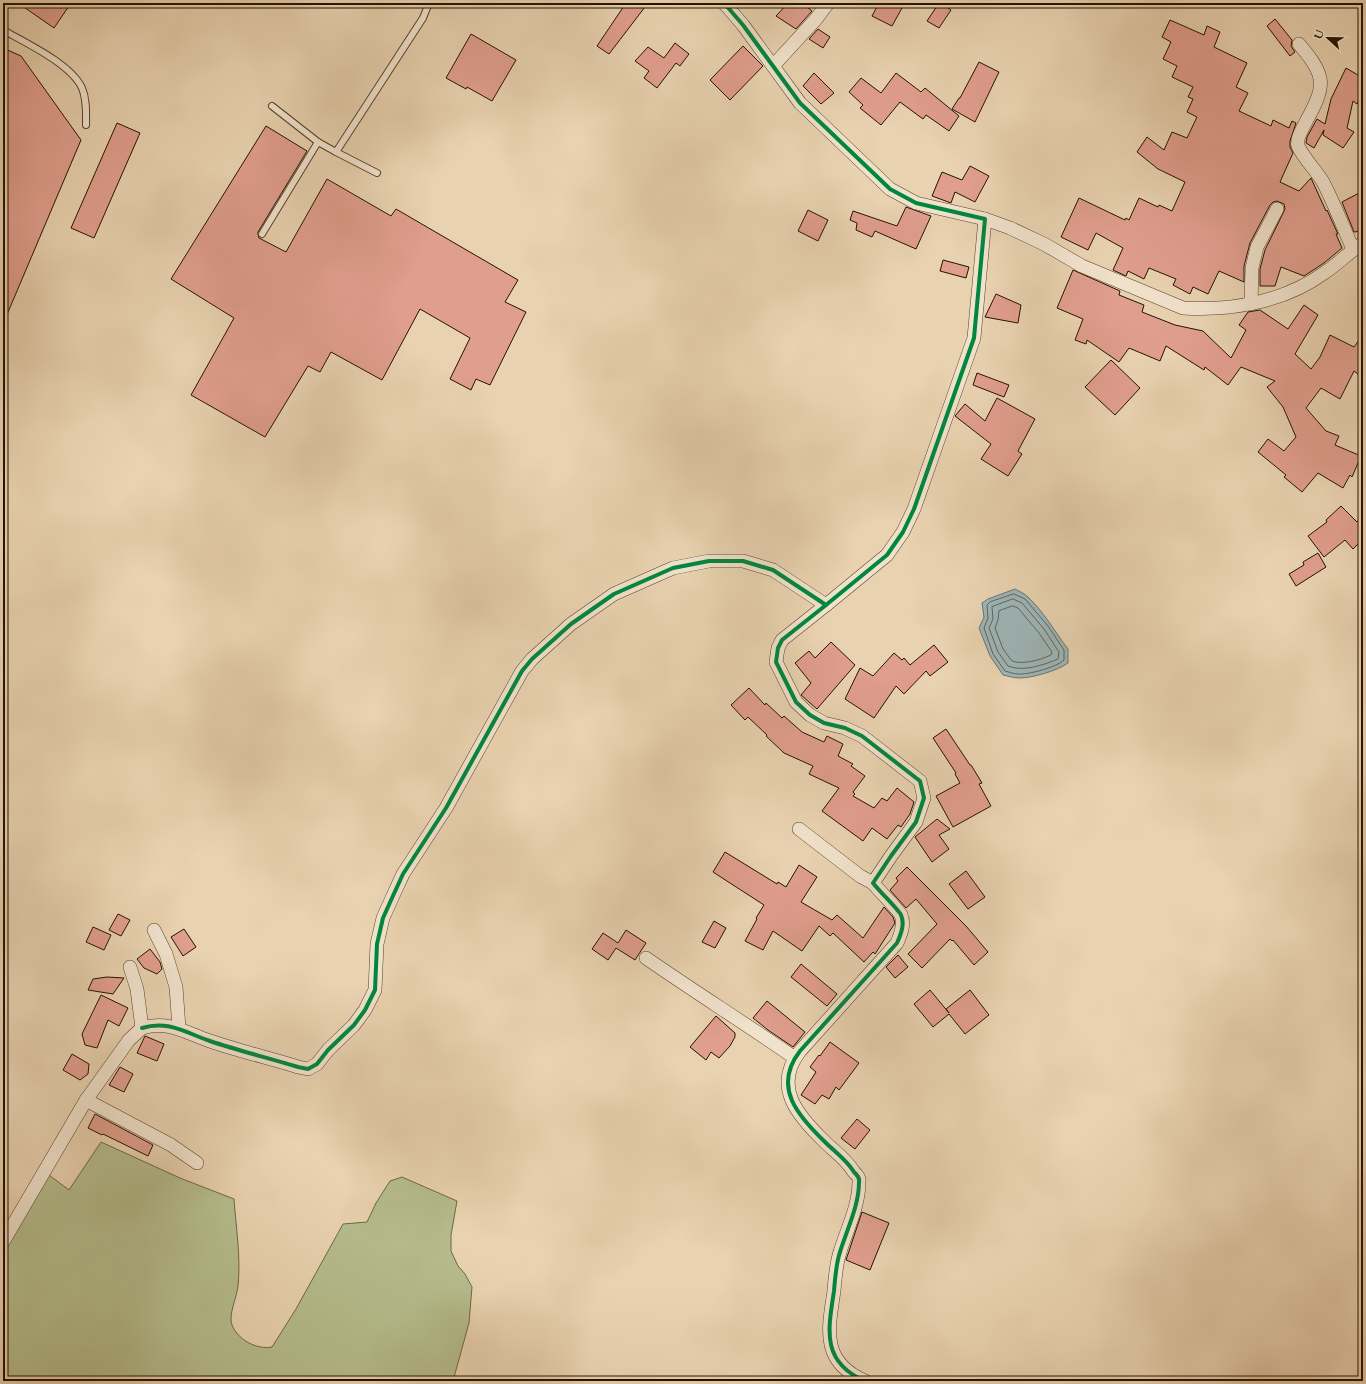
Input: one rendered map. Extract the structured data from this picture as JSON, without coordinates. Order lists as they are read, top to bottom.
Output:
{
  "north": "left"
}
